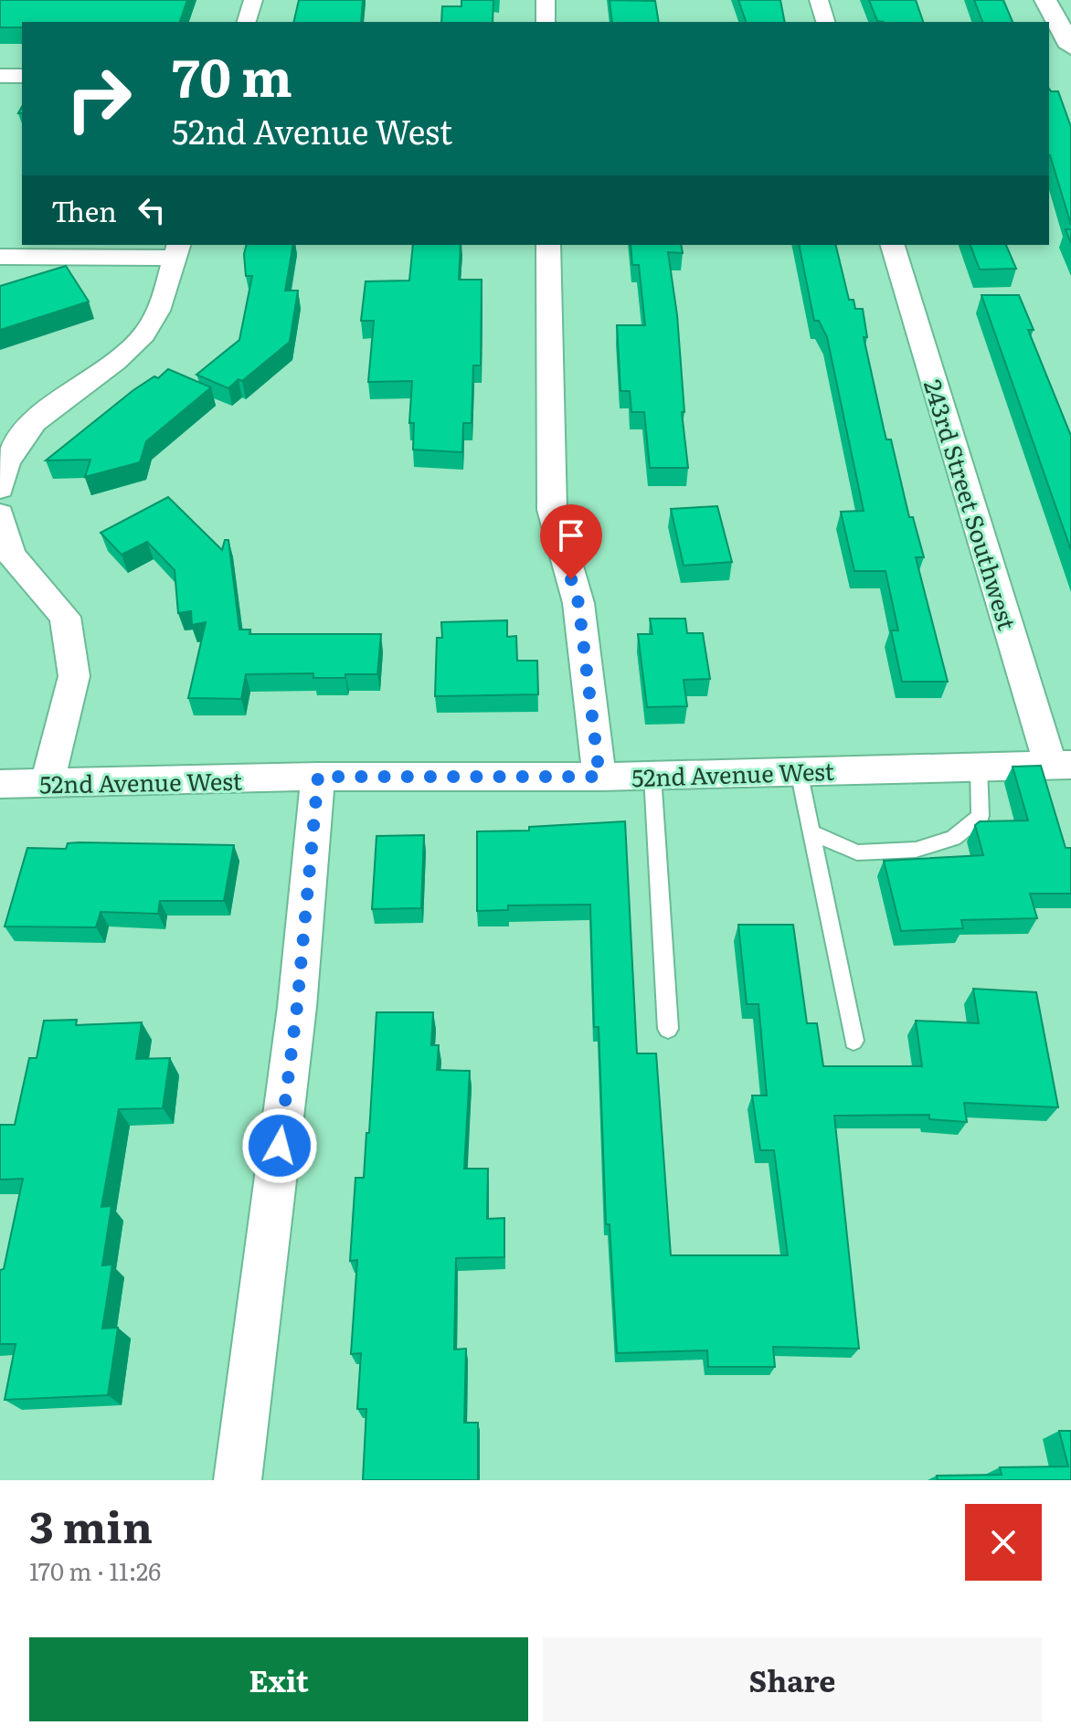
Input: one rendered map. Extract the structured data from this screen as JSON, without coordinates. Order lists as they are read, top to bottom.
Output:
{
  "streets": {
    "street": ["243rd Street Southwest", "52nd Avenue West"]
  },
  "crossings": [
    ["243rd Street Southwest", "52nd Avenue West"]
  ],
  "page": {
    "turn": ["70 m", "52nd Avenue West"],
    "then": "Then",
    "heading": ["3 min", "170 m · 11:26"],
    "buttons": ["Exit", "Share"]
  }
}
